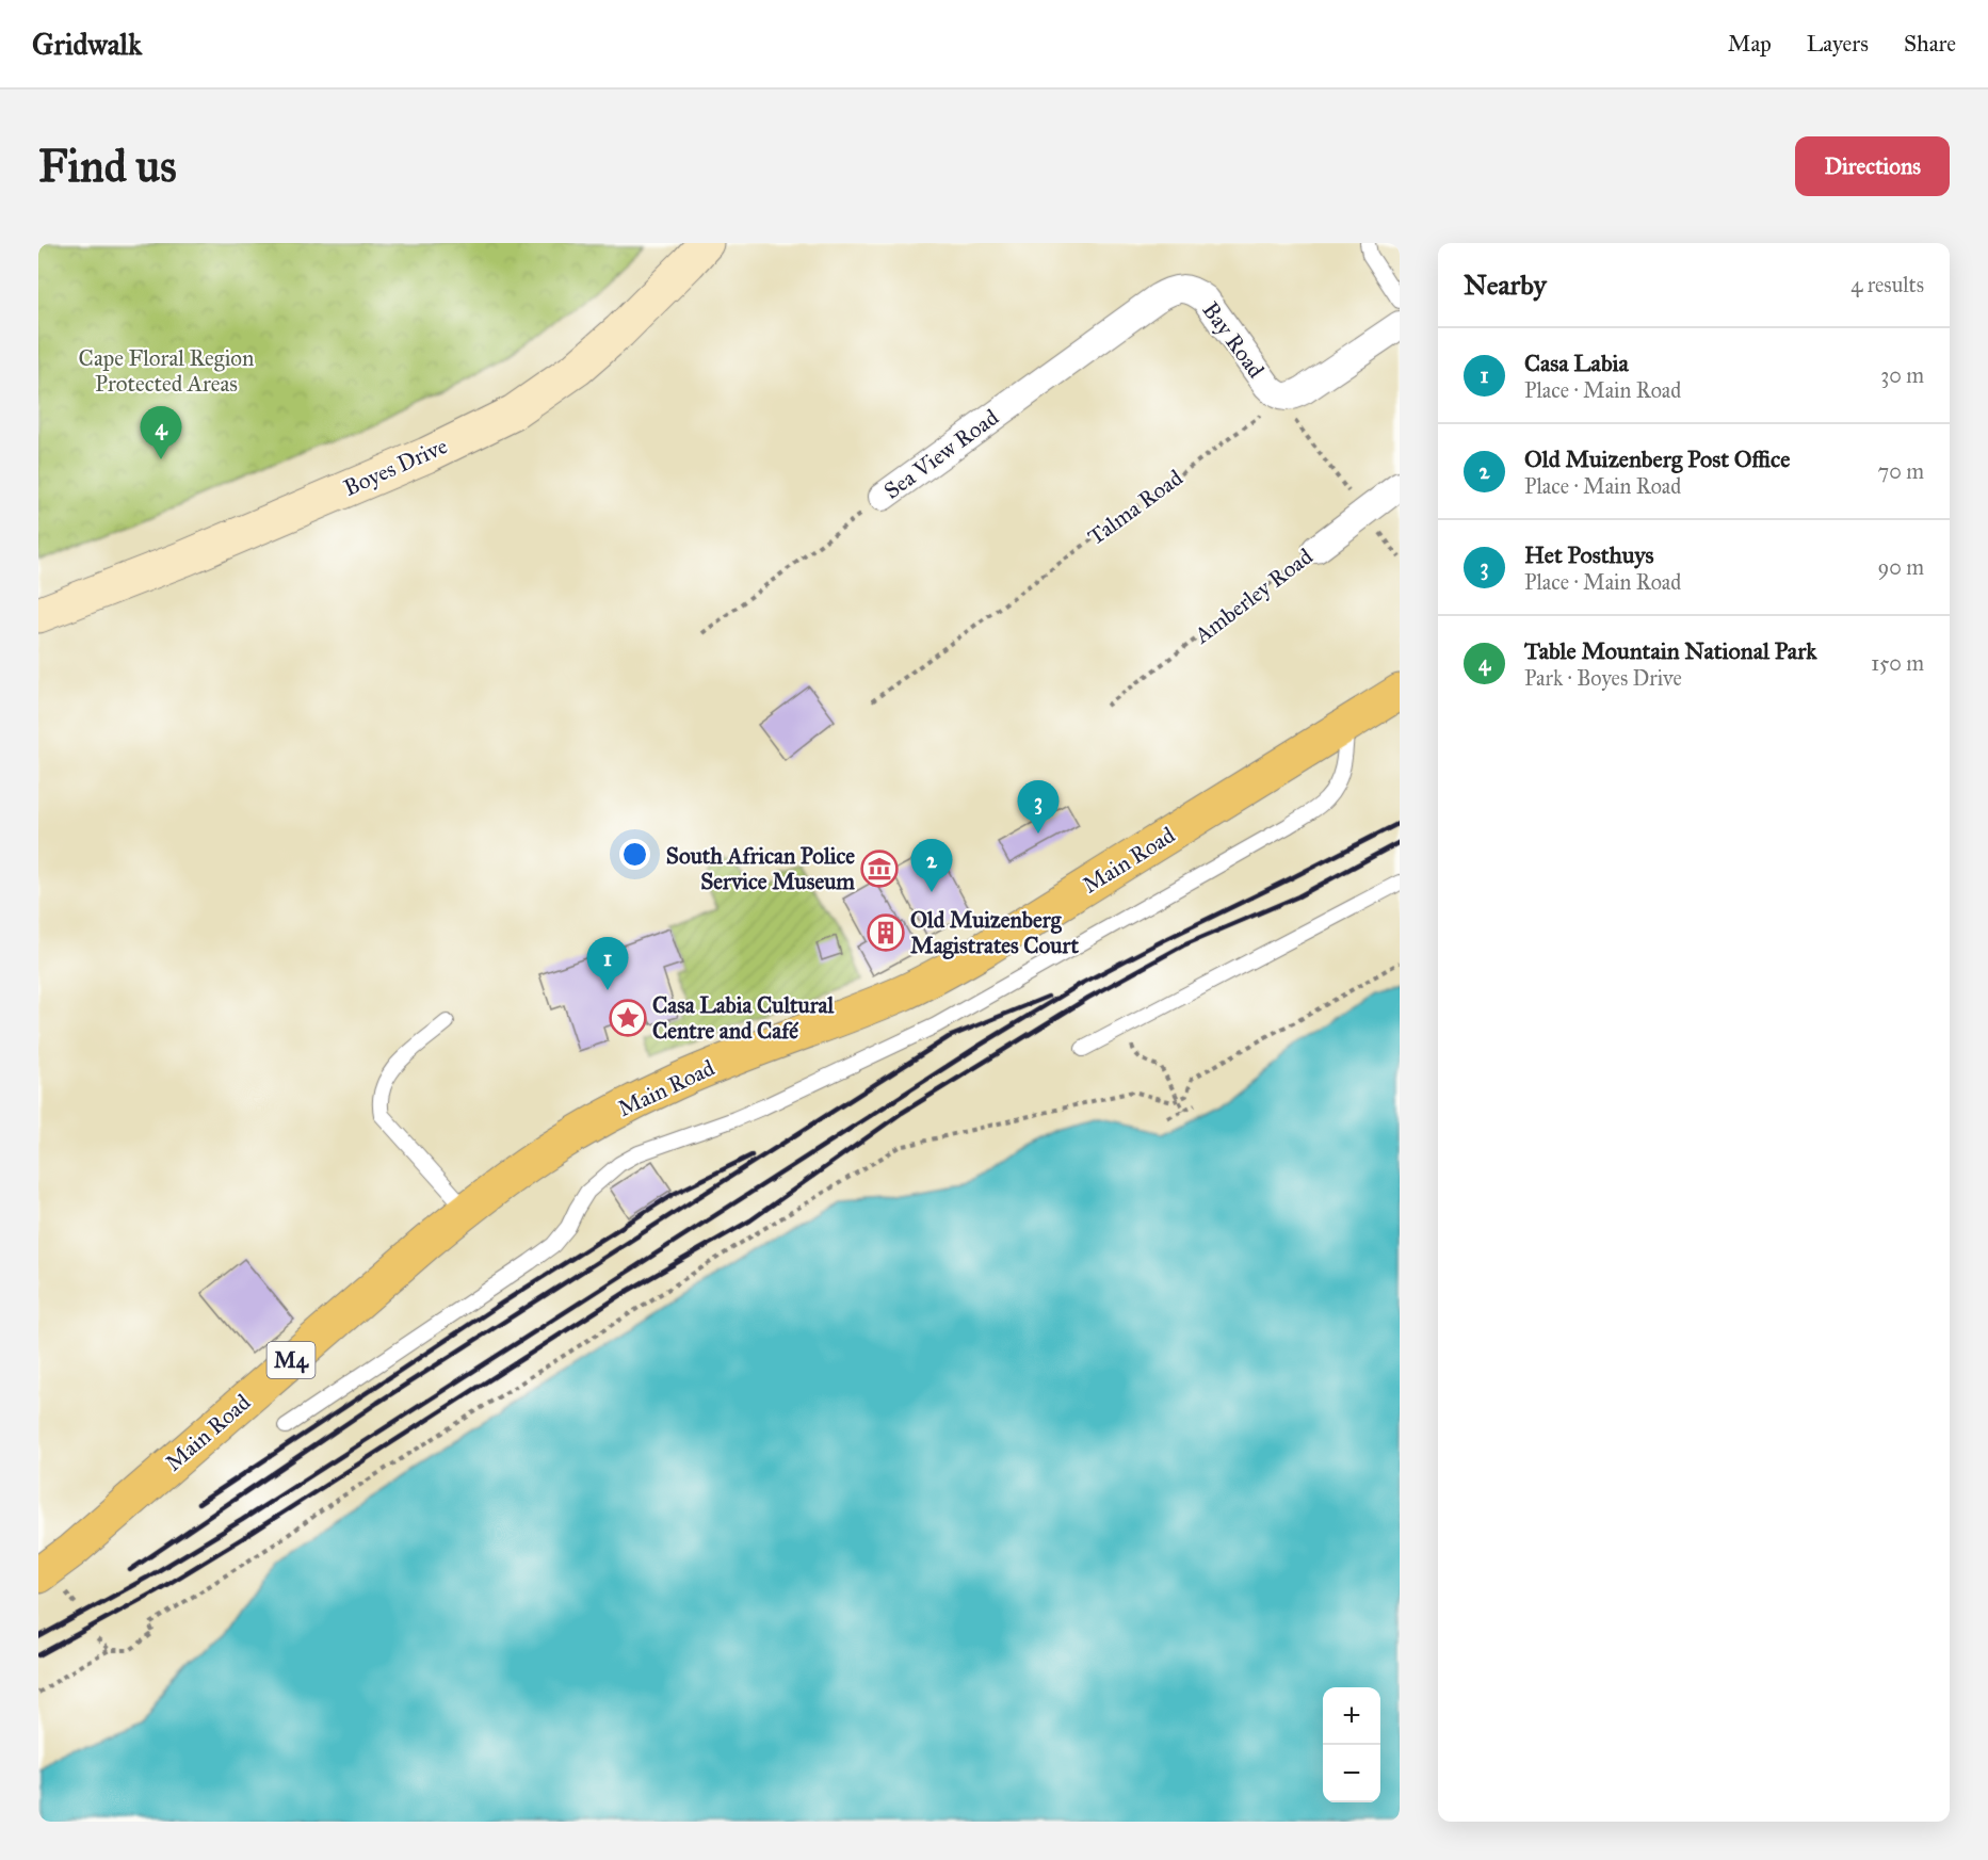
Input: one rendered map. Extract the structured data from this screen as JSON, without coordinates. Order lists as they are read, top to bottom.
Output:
{
  "streets": {
    "main road": ["Boyes Drive", "Main Road", "M4"],
    "street": ["Bay Road", "Sea View Road", "Amberley Road"],
    "path": ["Talma Road"]
  },
  "crossings": [
    ["Bay Road", "Sea View Road"],
    ["Bay Road", "Talma Road"]
  ],
  "parks": ["Cape Floral Region Protected Areas"],
  "places": {
    "museum": ["South African Police Service Museum"],
    "building": ["Old Muizenberg Magistrates Court"],
    "place": ["Casa Labia Cultural Centre and Café"]
  },
  "page": {
    "header": "Gridwalk",
    "nav": ["Map", "Layers", "Share"],
    "buttons": "Directions",
    "title": "Find us",
    "heading": ["Nearby", "4 results"],
    "list": [
      {
        "mark": "1",
        "name": "Casa Labia",
        "note": "Place · Main Road",
        "value": "30 m"
      },
      {
        "mark": "2",
        "name": "Old Muizenberg Post Office",
        "note": "Place · Main Road",
        "value": "70 m"
      },
      {
        "mark": "3",
        "name": "Het Posthuys",
        "note": "Place · Main Road",
        "value": "90 m"
      },
      {
        "mark": "4",
        "name": "Table Mountain National Park",
        "note": "Park · Boyes Drive",
        "value": "150 m"
      }
    ],
    "pins": [
      "4",
      "3",
      "2",
      "1"
    ],
    "map_buttons": ["+", "−"]
  }
}
